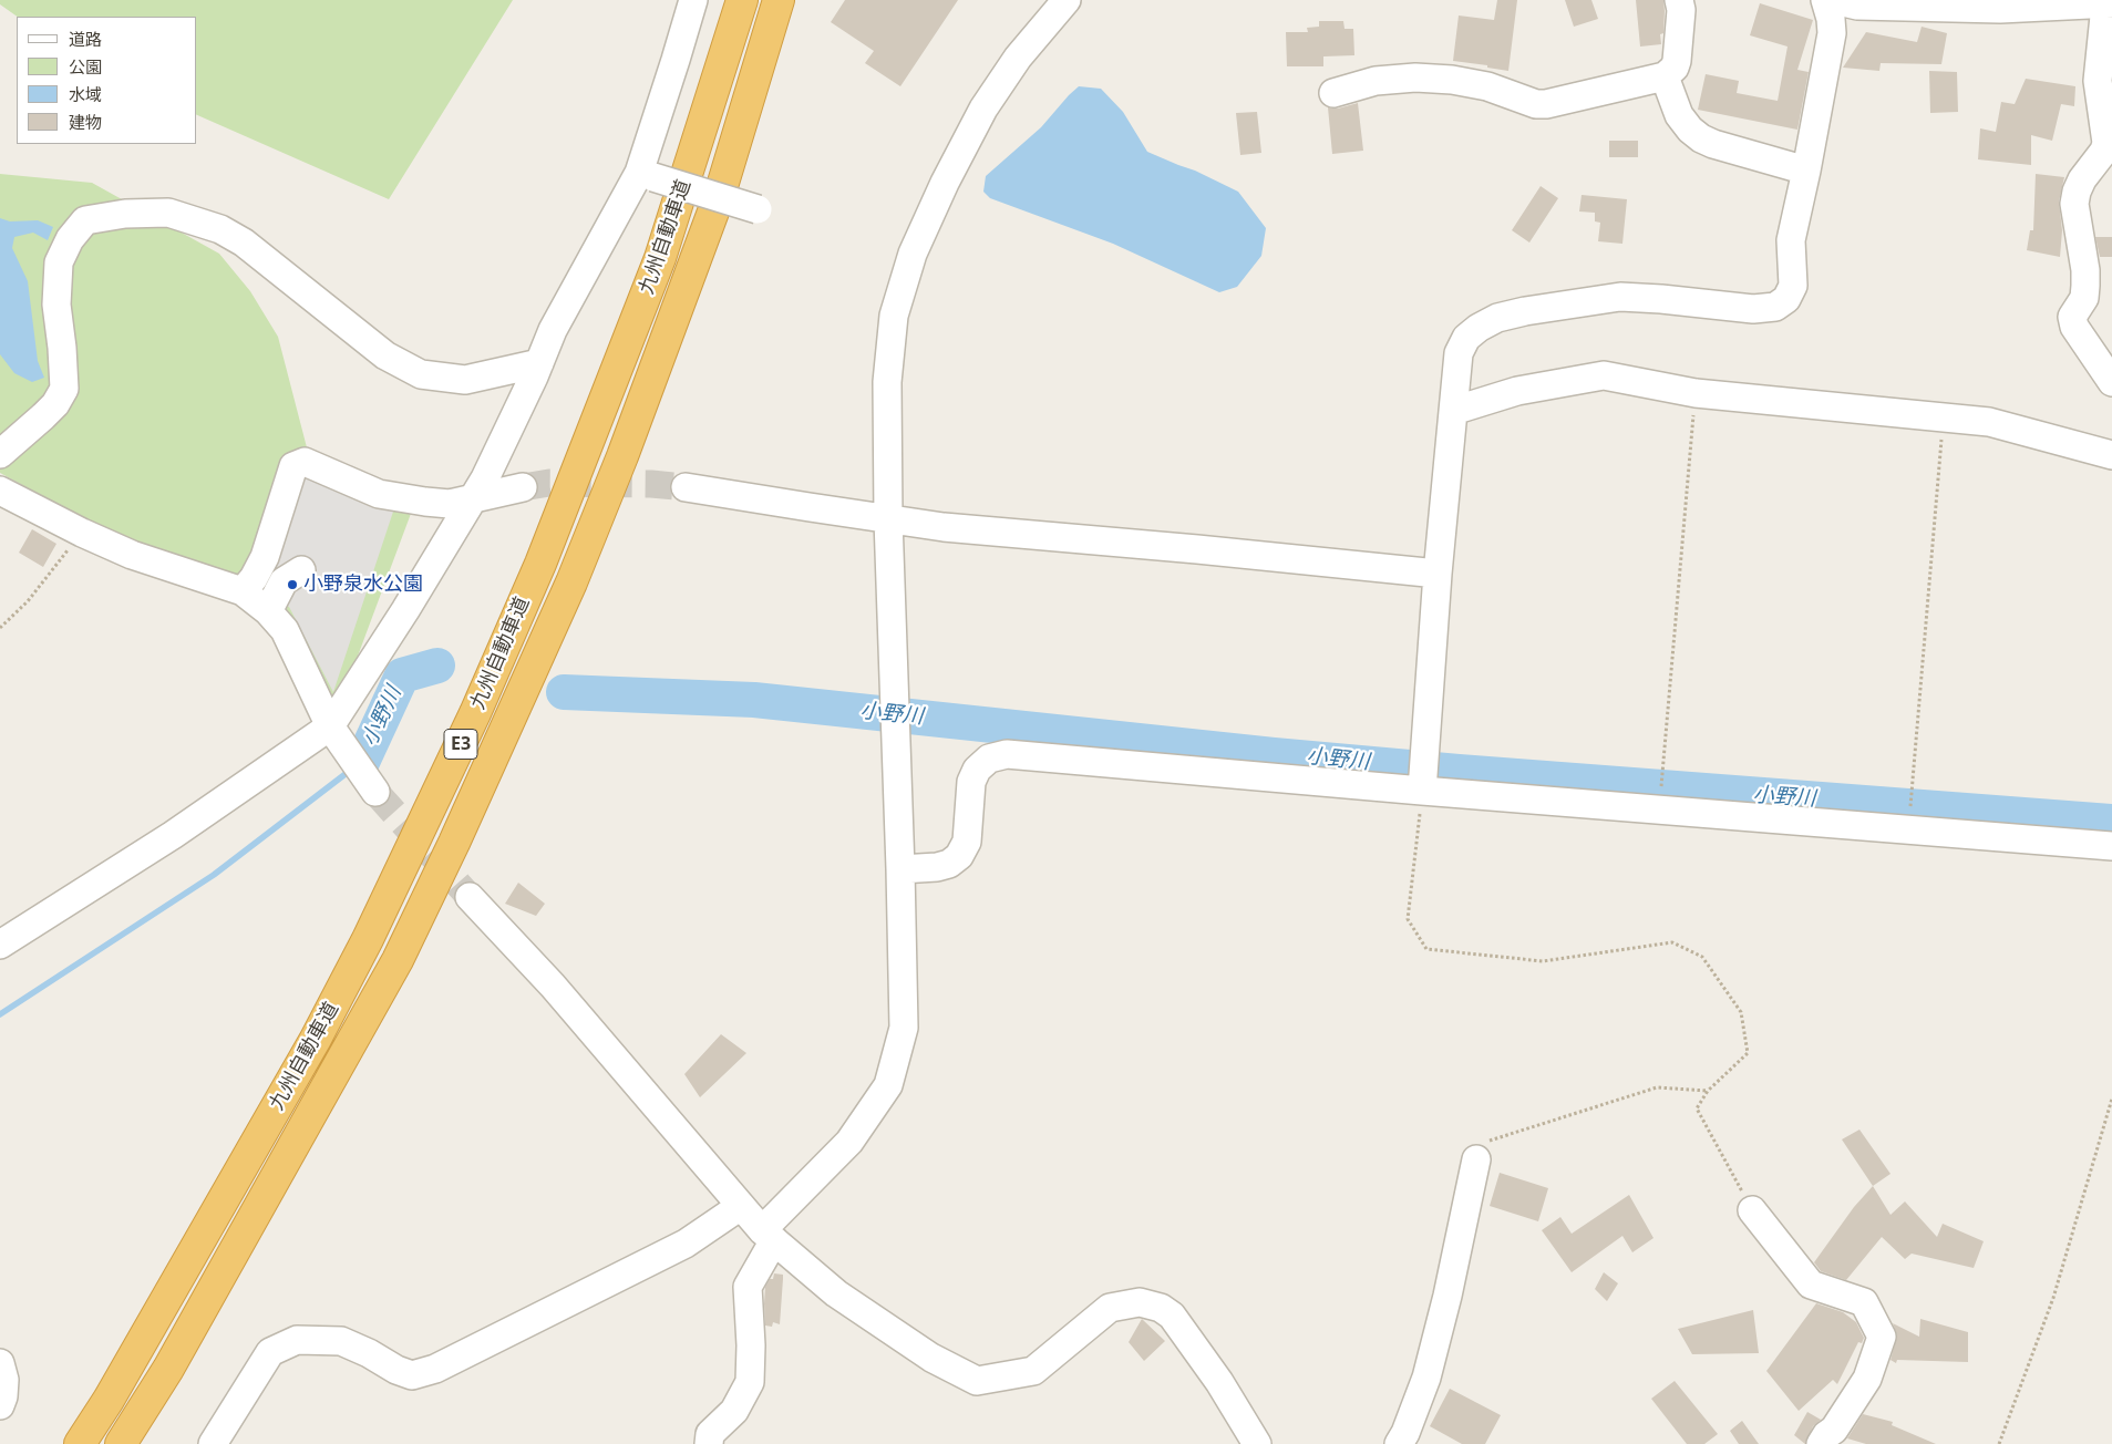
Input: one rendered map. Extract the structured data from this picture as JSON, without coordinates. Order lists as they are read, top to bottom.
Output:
{
  "streets": {
    "highway": ["九州自動車道", "E3"]
  },
  "water": ["小野川"],
  "places": ["小野泉水公園"],
  "legend": [
    "道路",
    "公園",
    "水域",
    "建物"
  ]
}
